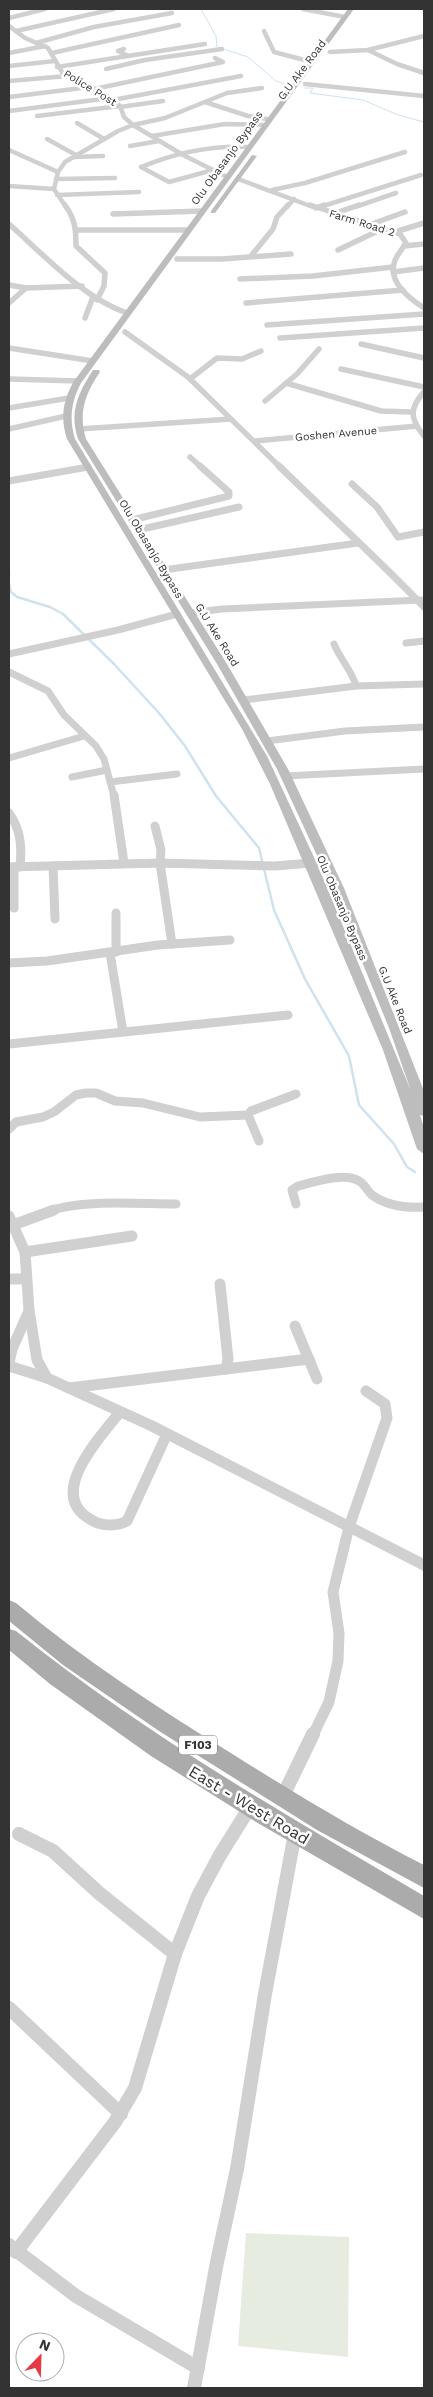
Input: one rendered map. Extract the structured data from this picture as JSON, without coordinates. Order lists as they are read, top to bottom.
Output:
{
  "streets": {
    "main road": [
      "G.U Ake Road",
      "Olu Obasanjo Bypass",
      "F103",
      "East - West Road"
    ],
    "street": ["Police Post", "Farm Road 2", "Goshen Avenue"]
  },
  "crossings": [
    ["G.U Ake Road", "Farm Road 2"],
    ["Police Post", "Olu Obasanjo Bypass"]
  ],
  "north": "top right"
}
